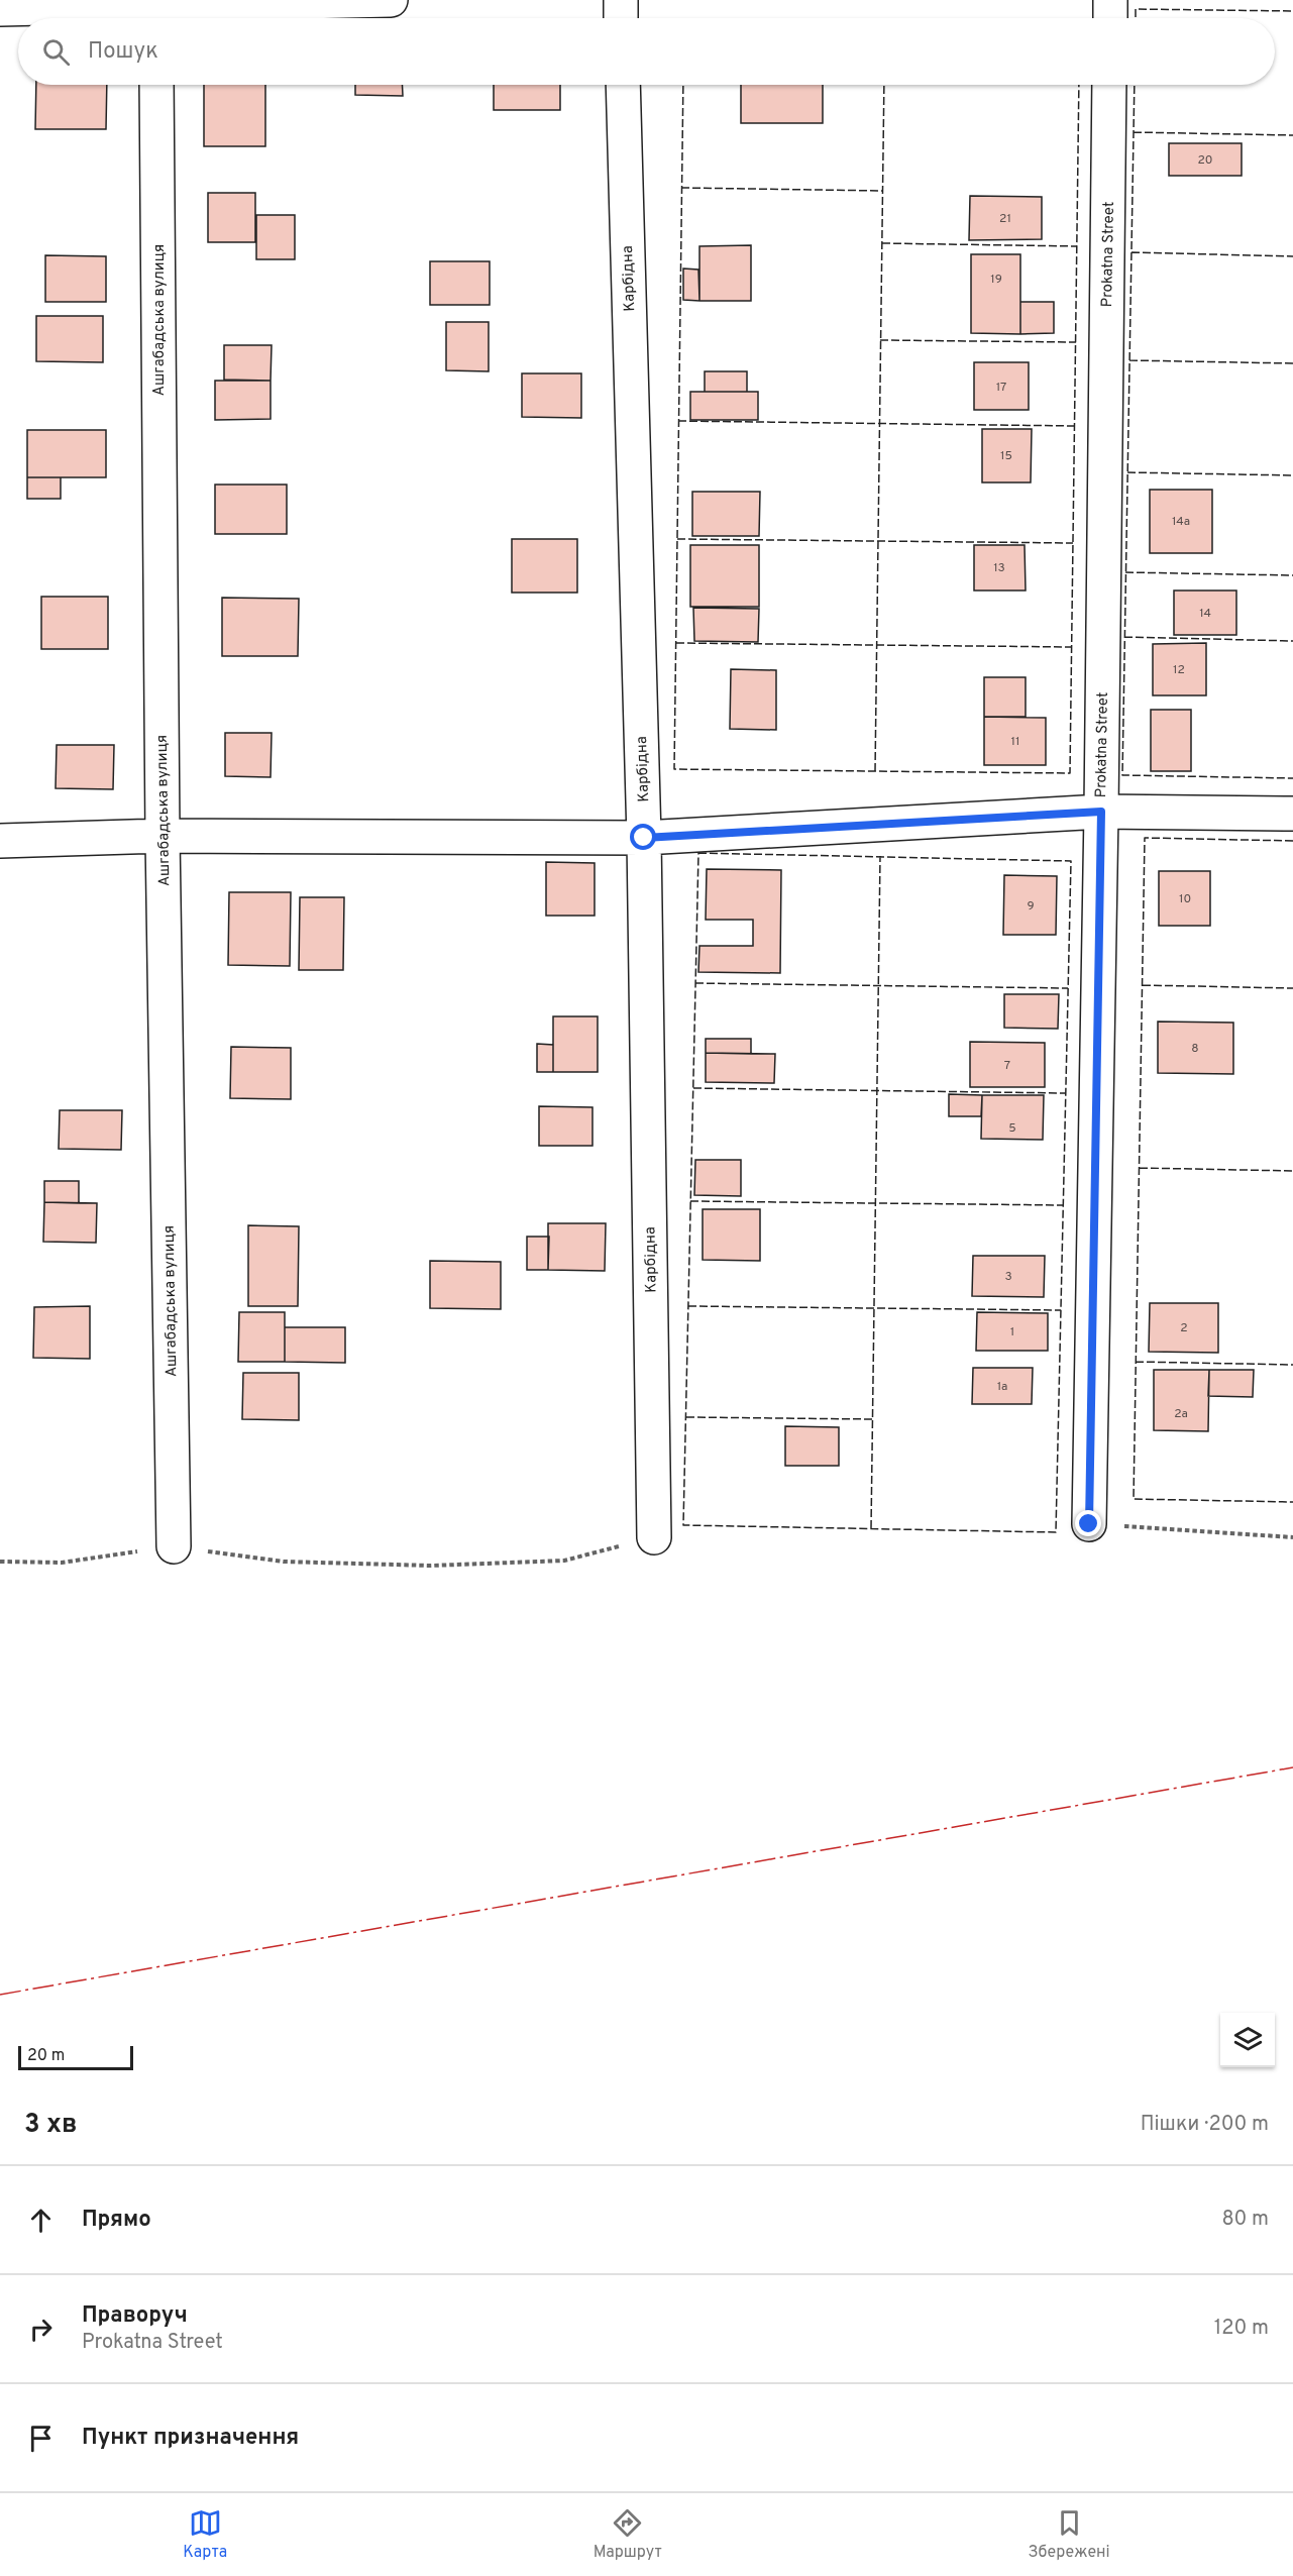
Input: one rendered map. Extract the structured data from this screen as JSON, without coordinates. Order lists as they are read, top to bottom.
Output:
{
  "streets": {
    "street": ["Prokatna Street", "Карбідна", "Ашгабадська вулиця"]
  },
  "house_numbers": [
    "20",
    "21",
    "19",
    "17",
    "15",
    "14а",
    "13",
    "14",
    "12",
    "11",
    "10",
    "9",
    "8",
    "7",
    "5",
    "3",
    "2",
    "1",
    "1а",
    "2а"
  ],
  "scale_bar": "20 m",
  "page": {
    "search": "Пошук",
    "scale": "20 m",
    "heading": ["3 хв", "Пішки · 200 m"],
    "list": [
      ["Прямо", "80 m"],
      ["Праворуч", "Prokatna Street", "120 m"],
      "Пункт призначення"
    ],
    "nav": ["Карта", "Маршрут", "Збережені"]
  }
}
